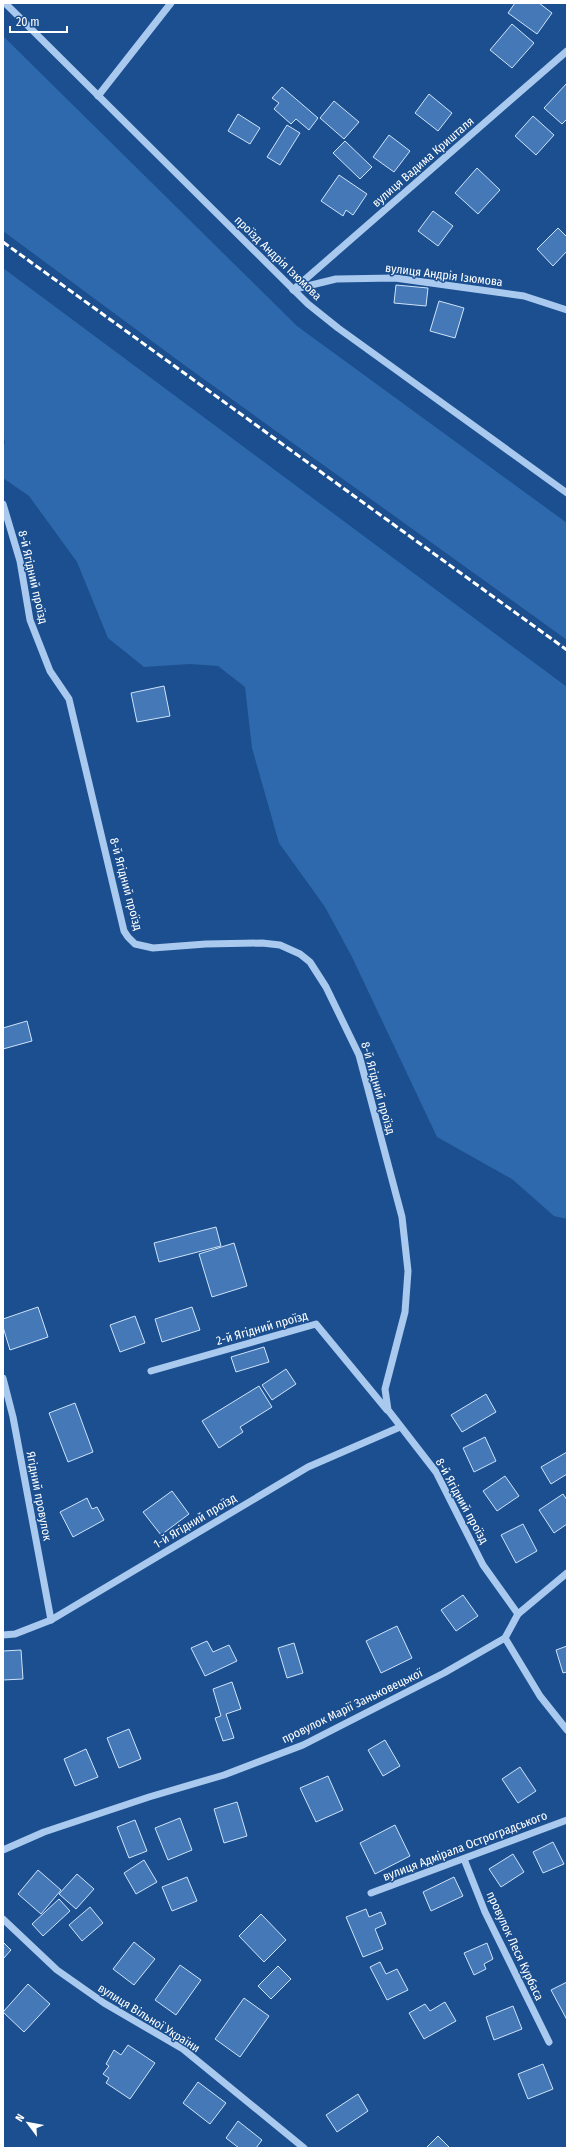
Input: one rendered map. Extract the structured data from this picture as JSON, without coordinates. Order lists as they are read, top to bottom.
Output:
{
  "streets": {
    "street": [
      "вулиця Вадима Кришталя",
      "проїзд Андрія Ізюмова",
      "вулиця Андрія Ізюмова",
      "8-й Ягідний проїзд",
      "2-й Ягідний проїзд",
      "Ягідний провулок",
      "1-й Ягідний проїзд",
      "провулок Марії Заньковецької",
      "вулиця Адмірала Остроградського",
      "провулок Леся Курбаса",
      "вулиця Вільної України"
    ]
  },
  "crossings": [
    ["вулиця Вадима Кришталя", "проїзд Андрія Ізюмова"],
    ["вулиця Вадима Кришталя", "вулиця Андрія Ізюмова"],
    ["проїзд Андрія Ізюмова", "вулиця Андрія Ізюмова"],
    ["8-й Ягідний проїзд", "2-й Ягідний проїзд"],
    ["8-й Ягідний проїзд", "1-й Ягідний проїзд"],
    ["Ягідний провулок", "1-й Ягідний проїзд"],
    ["вулиця Адмірала Остроградського", "провулок Леся Курбаса"]
  ],
  "scale_bar": "20 m",
  "north": "top left"
}
